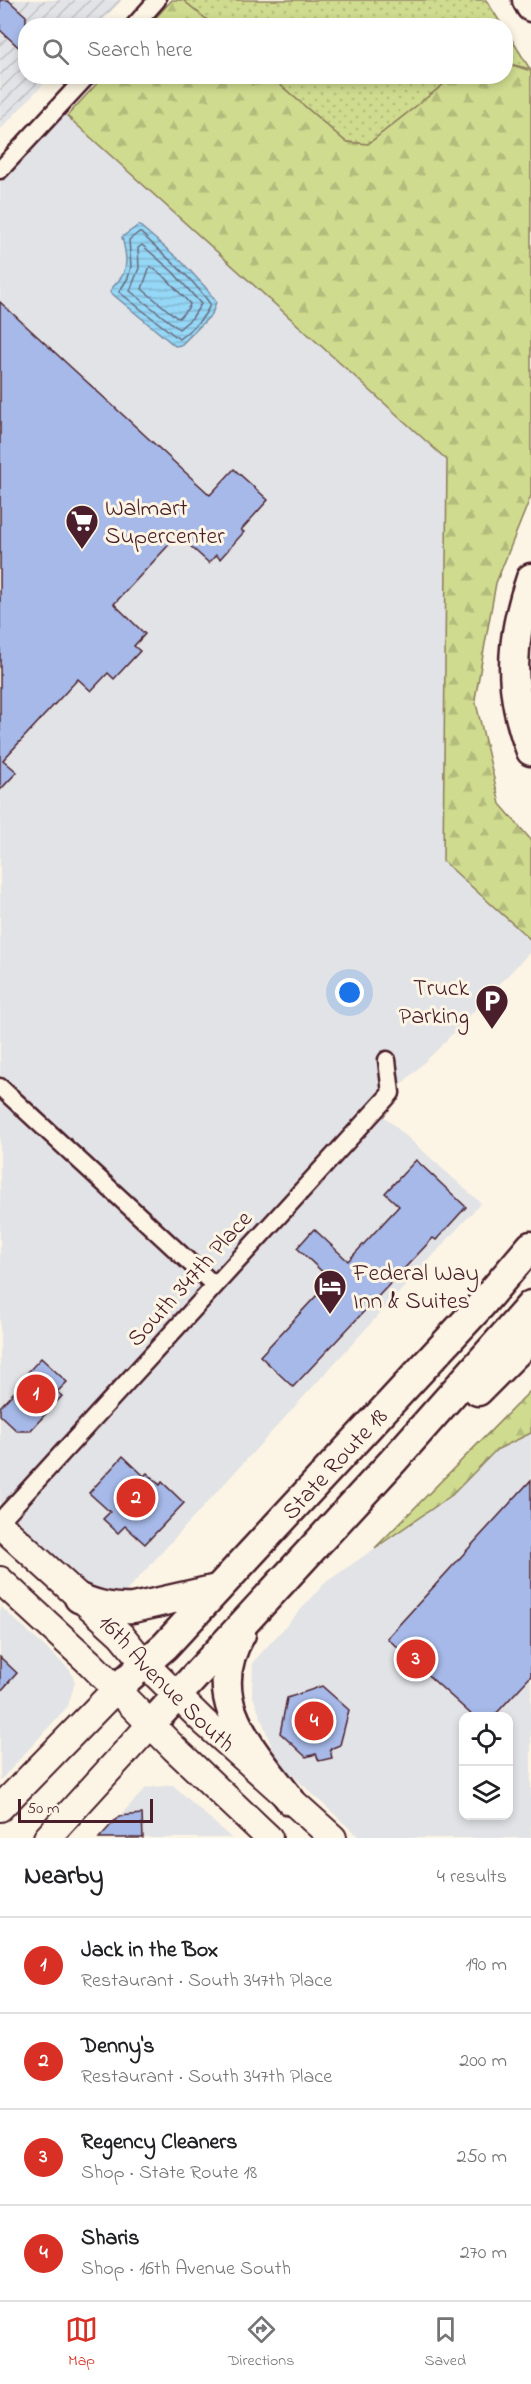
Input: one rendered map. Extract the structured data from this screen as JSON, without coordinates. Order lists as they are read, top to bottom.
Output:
{
  "streets": {
    "highway": ["State Route 18"],
    "main road": ["16th Avenue South"],
    "street": ["South 347th Place"]
  },
  "crossings": [
    ["State Route 18", "16th Avenue South"]
  ],
  "places": {
    "supermarket": ["Walmart Supercenter"],
    "parking": ["Truck Parking"],
    "hotel": ["Federal Way Inn & Suites"]
  },
  "scale_bar": "50 m",
  "page": {
    "search": "Search here",
    "pins": [
      "1",
      "2",
      "3",
      "4"
    ],
    "scale": "50 m",
    "heading": ["Nearby", "4 results"],
    "list": [
      {
        "mark": "1",
        "name": "Jack in the Box",
        "note": "Restaurant · South 347th Place",
        "value": "190 m"
      },
      {
        "mark": "2",
        "name": "Denny's",
        "note": "Restaurant · South 347th Place",
        "value": "200 m"
      },
      {
        "mark": "3",
        "name": "Regency Cleaners",
        "note": "Shop · State Route 18",
        "value": "250 m"
      },
      {
        "mark": "4",
        "name": "Sharis",
        "note": "Shop · 16th Avenue South",
        "value": "270 m"
      }
    ],
    "nav": ["Map", "Directions", "Saved"]
  }
}
